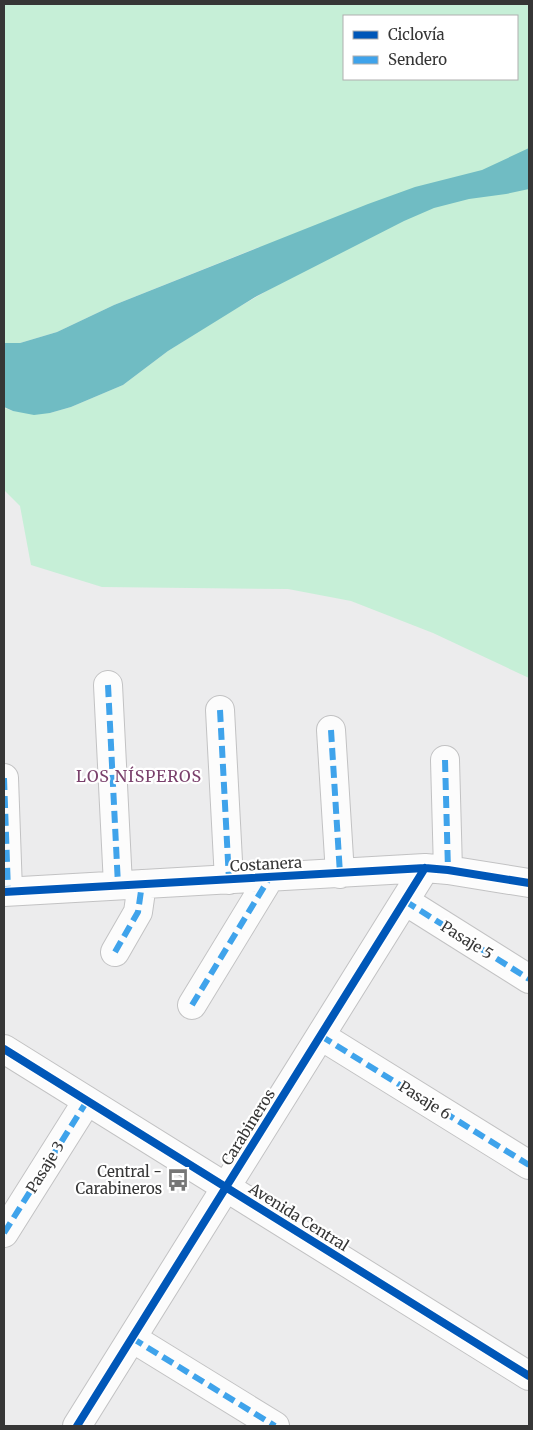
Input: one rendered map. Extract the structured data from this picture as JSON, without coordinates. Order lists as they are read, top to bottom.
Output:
{
  "streets": {
    "street": [
      "Costanera",
      "Pasaje 5",
      "Pasaje 6",
      "Carabineros",
      "Pasaje 3",
      "Avenida Central"
    ]
  },
  "crossings": [
    ["Costanera", "Carabineros"],
    ["Pasaje 5", "Carabineros"],
    ["Pasaje 6", "Carabineros"],
    ["Carabineros", "Avenida Central"],
    ["Pasaje 3", "Avenida Central"]
  ],
  "districts": ["LOS NÍSPEROS"],
  "places": {
    "bus stop": ["Central - Carabineros"]
  },
  "legend": ["Ciclovía", "Sendero"]
}
